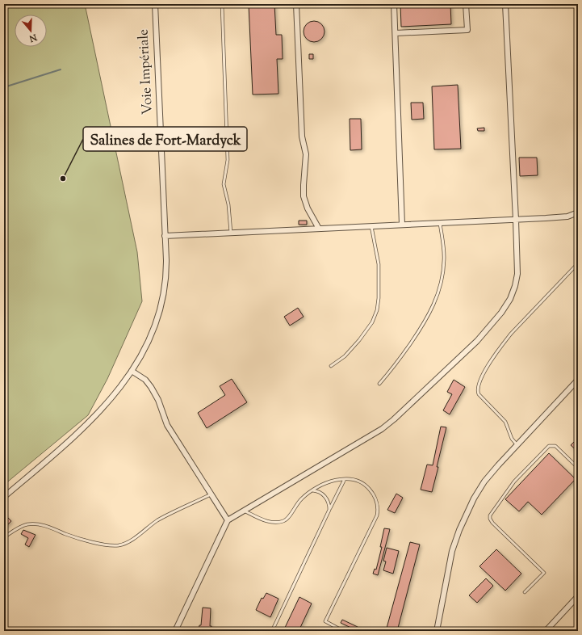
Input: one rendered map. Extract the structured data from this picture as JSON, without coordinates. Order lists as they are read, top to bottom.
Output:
{
  "streets": {
    "street": ["Voie Impériale"]
  },
  "places": ["Salines de Fort-Mardyck"],
  "north": "bottom"
}
